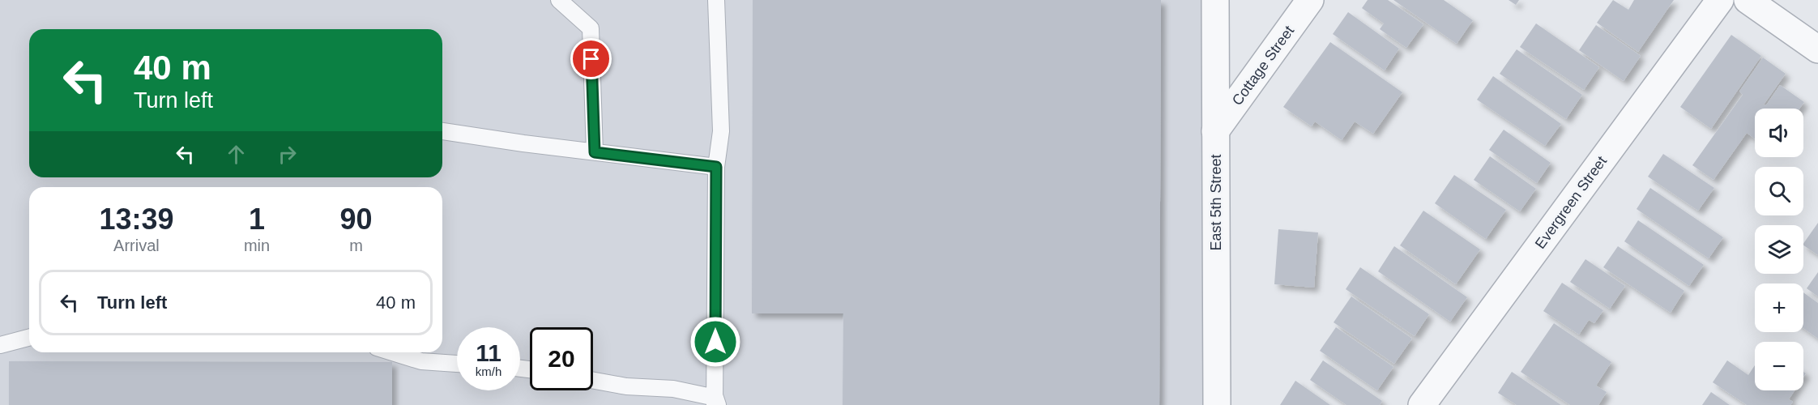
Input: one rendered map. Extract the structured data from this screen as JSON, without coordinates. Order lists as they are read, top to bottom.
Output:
{
  "streets": {
    "street": ["Cottage Street", "East 5th Street", "Evergreen Street"]
  },
  "crossings": [
    ["Cottage Street", "East 5th Street"]
  ],
  "page": {
    "turn": ["40 m", "Turn left"],
    "map_buttons": ["+", "−"],
    "eta": [
      "13:39",
      "Arrival",
      "1",
      "min",
      "90",
      "m"
    ],
    "list": [
      {
        "name": "Turn left",
        "value": "40 m"
      }
    ],
    "speed": "11 km/h",
    "limit": "20"
  }
}
